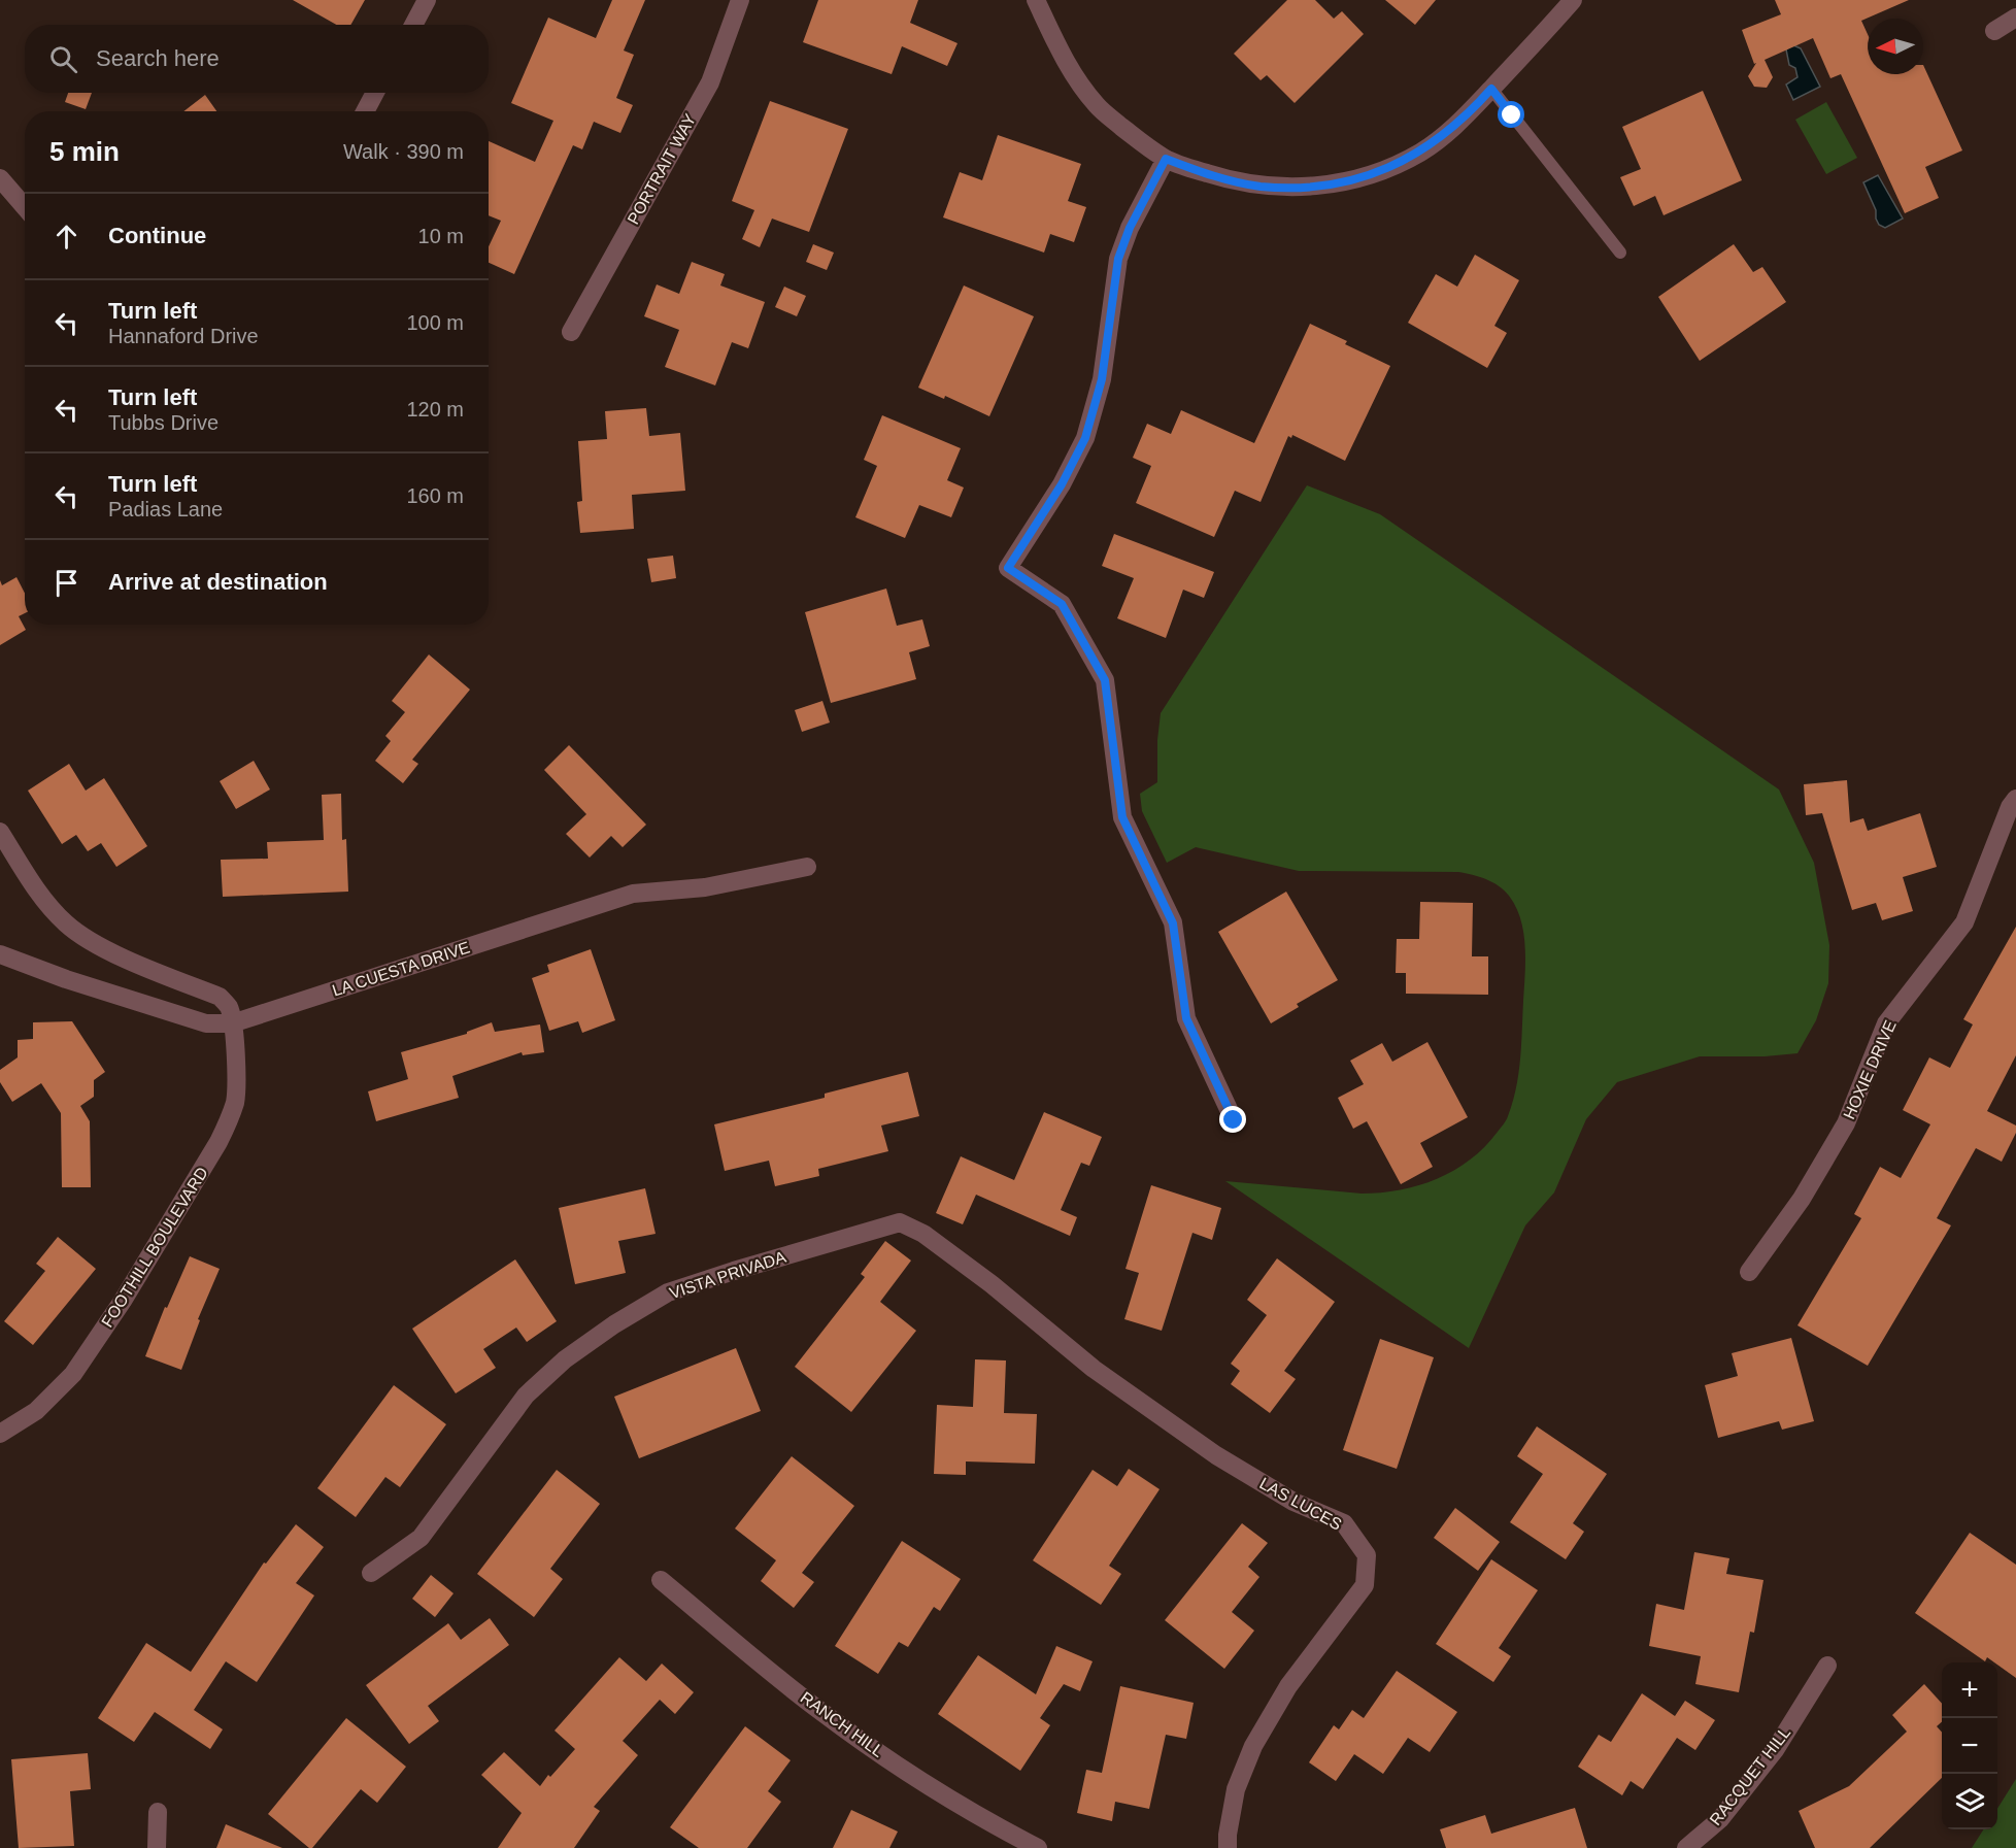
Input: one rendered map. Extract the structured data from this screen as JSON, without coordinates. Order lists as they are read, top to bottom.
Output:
{
  "streets": {
    "street": [
      "PORTRAIT WAY",
      "LA CUESTA DRIVE",
      "HOXIE DRIVE",
      "FOOTHILL BOULEVARD",
      "VISTA PRIVADA",
      "LAS LUCES",
      "RANCH HILL",
      "RACQUET HILL"
    ]
  },
  "crossings": [
    ["LA CUESTA DRIVE", "FOOTHILL BOULEVARD"],
    ["VISTA PRIVADA", "LAS LUCES"]
  ],
  "north": "left",
  "page": {
    "search": "Search here",
    "heading": ["5 min", "Walk · 390 m"],
    "list": [
      ["Continue", "10 m"],
      ["Turn left", "Hannaford Drive", "100 m"],
      ["Turn left", "Tubbs Drive", "120 m"],
      ["Turn left", "Padias Lane", "160 m"],
      "Arrive at destination"
    ],
    "map_buttons": ["+", "−"]
  }
}
